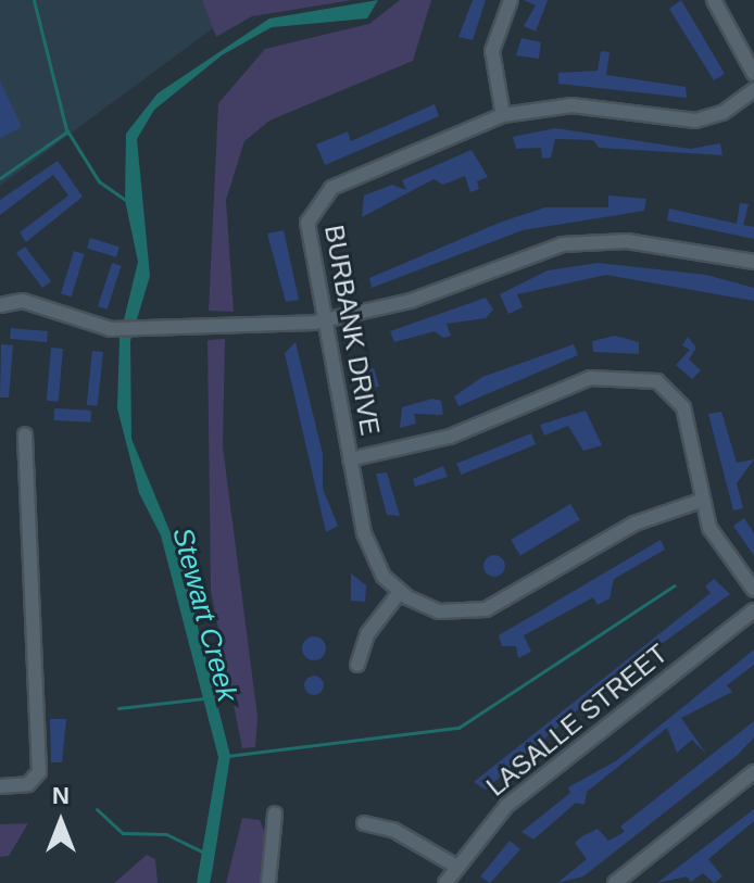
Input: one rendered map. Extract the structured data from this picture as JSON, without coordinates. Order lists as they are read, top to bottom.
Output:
{
  "streets": {
    "street": ["BURBANK DRIVE", "LASALLE STREET"]
  },
  "water": ["Stewart Creek"],
  "north": "top"
}
